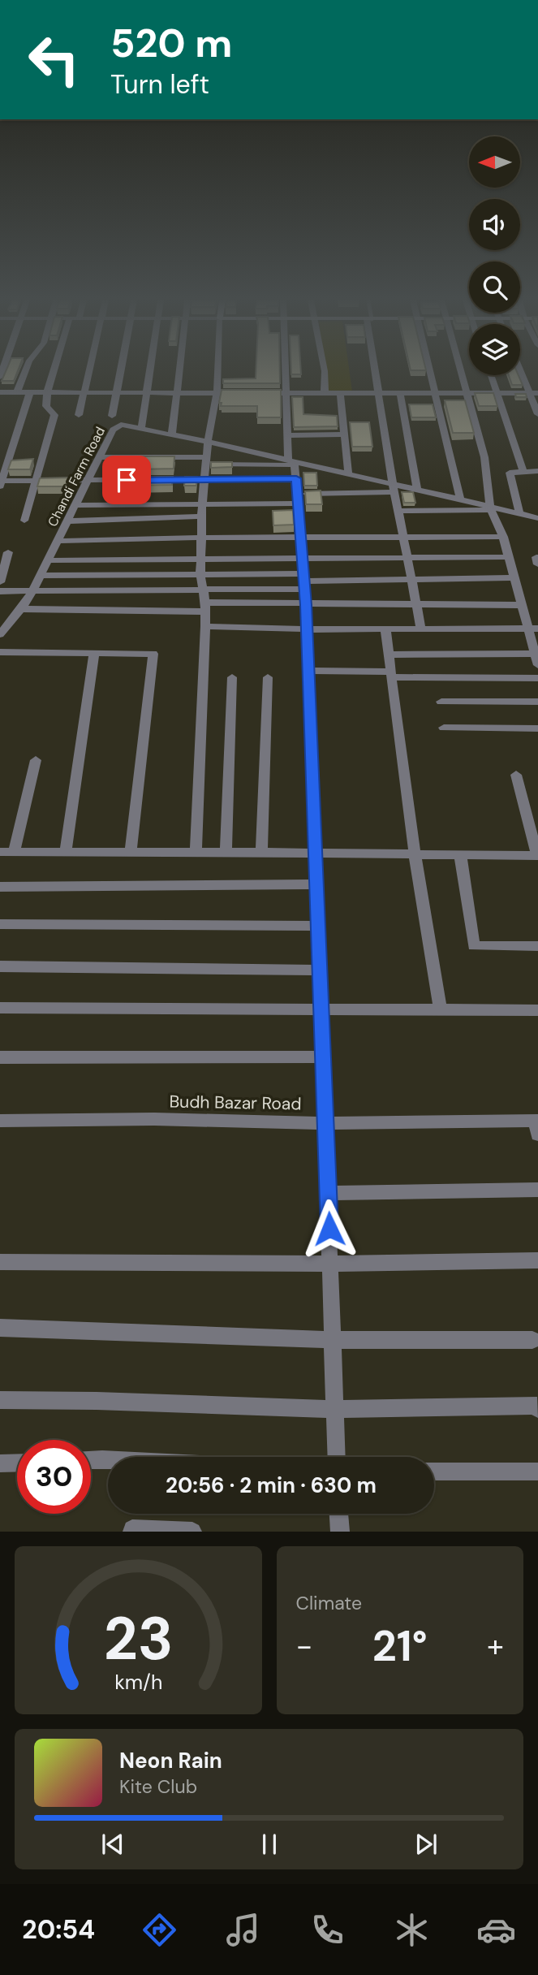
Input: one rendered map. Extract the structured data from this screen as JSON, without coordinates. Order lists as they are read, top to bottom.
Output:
{
  "streets": {
    "street": ["Chandi Farm Road", "Budh Bazar Road"]
  },
  "north": "left",
  "page": {
    "turn": ["520 m", "Turn left"],
    "limit": "30",
    "trip": "20:56 · 2 min · 630 m",
    "tile": "Climate",
    "heat": ["−", "21°", "+"],
    "song": ["Neon Rain", "Kite Club"],
    "tabs": "20:54",
    "gauge": ["23", "km/h"]
  }
}
